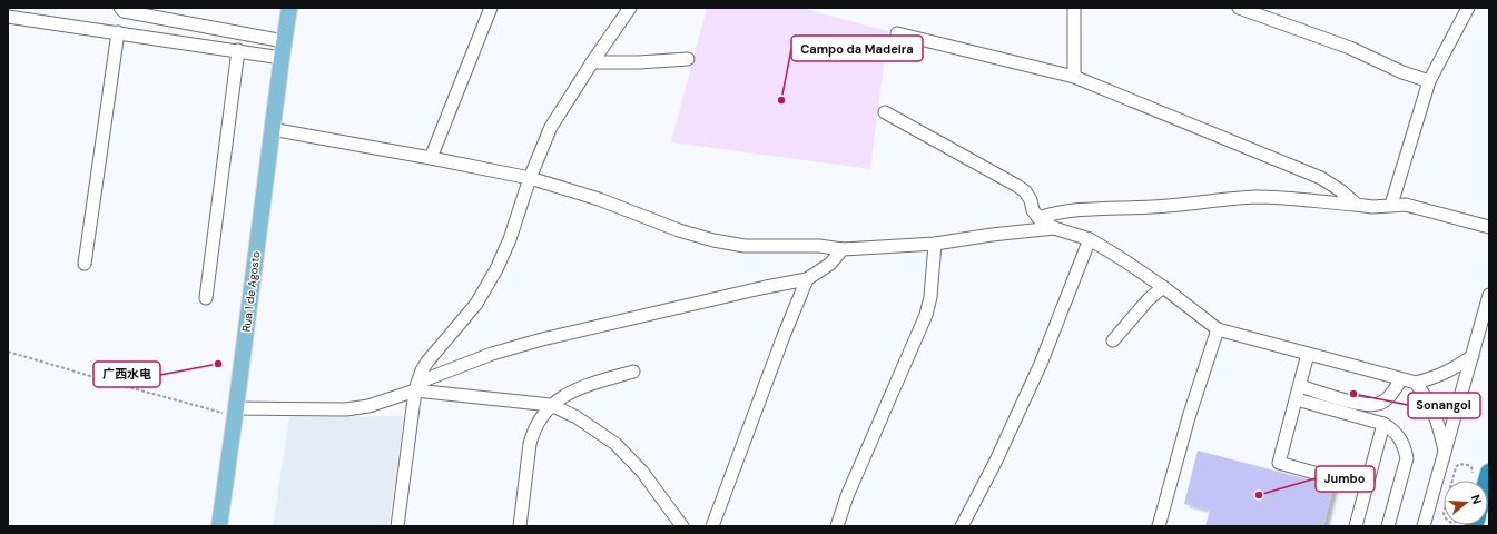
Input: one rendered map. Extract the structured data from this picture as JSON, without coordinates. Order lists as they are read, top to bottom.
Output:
{
  "streets": {
    "main road": ["Rua 1 de Agosto"]
  },
  "places": [
    "Campo da Madeira",
    "广西水电",
    "Sonangol",
    "Jumbo"
  ],
  "north": "right"
}
